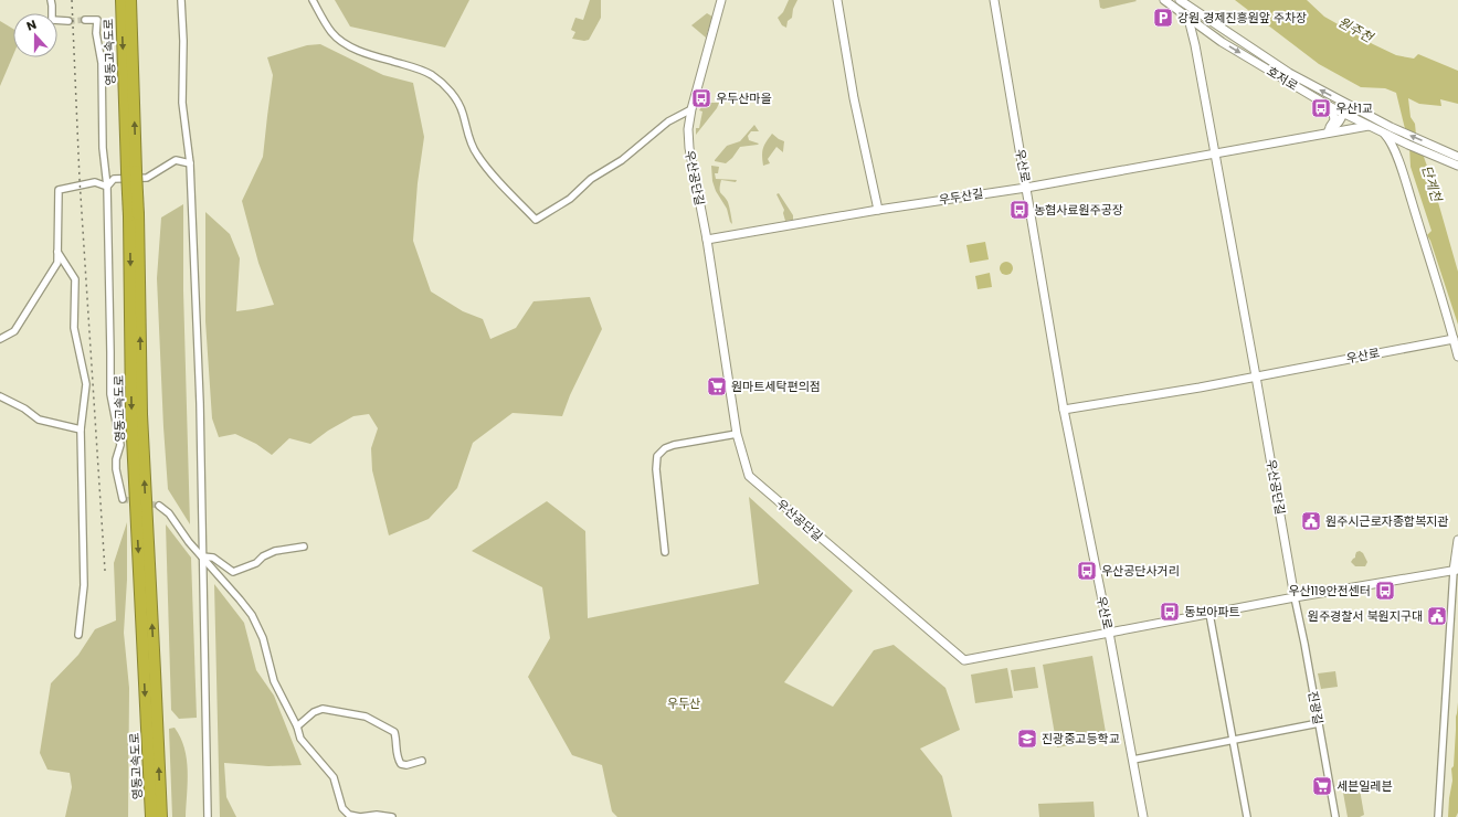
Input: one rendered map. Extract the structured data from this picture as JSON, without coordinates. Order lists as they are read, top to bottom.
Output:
{
  "streets": {
    "highway": ["영동고속도로"],
    "street": [
      "호저로",
      "우산로",
      "우산공단길",
      "우두산길",
      "진광길"
    ]
  },
  "crossings": [
    ["호저로", "우두산길"],
    ["우산로", "우산공단길"],
    ["우산로", "우두산길"],
    ["우산공단길", "우두산길"],
    ["우산공단길", "진광길"]
  ],
  "water": ["원주천", "단계천"],
  "parks": ["우두산"],
  "places": {
    "parking": ["강원 경제진흥원앞 주차장"],
    "bus stop": [
      "우두산마을",
      "우산1교",
      "농협사료원주공장",
      "우산공단사거리",
      "우산119안전센터",
      "동보아파트"
    ],
    "supermarket": ["원마트세탁편의점", "세븐일레븐"],
    "public building": ["원주시근로자종합복지관", "원주경찰서 북원지구대"],
    "school or university": ["진광중고등학교"]
  },
  "north": "top"
}
